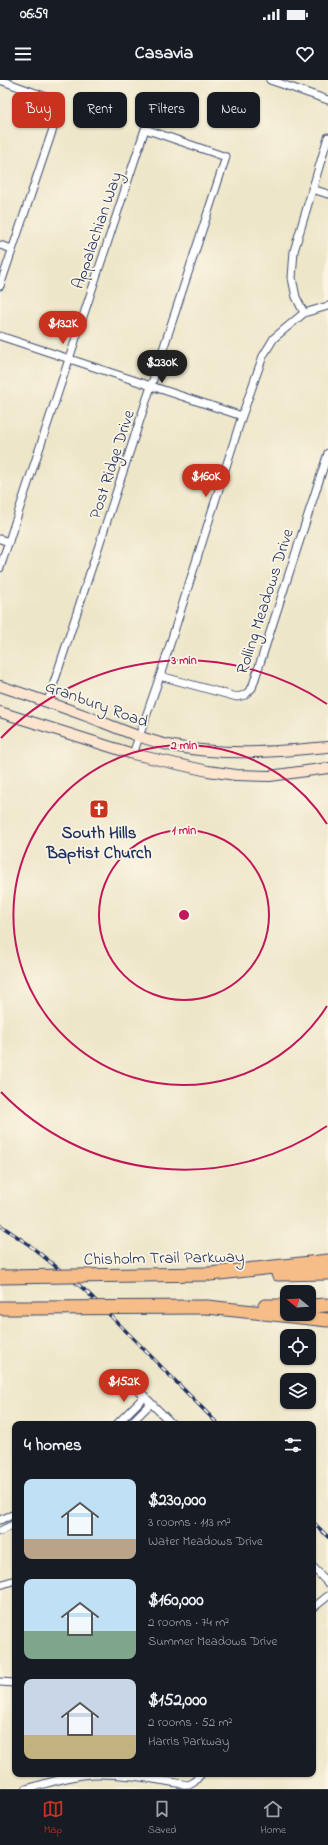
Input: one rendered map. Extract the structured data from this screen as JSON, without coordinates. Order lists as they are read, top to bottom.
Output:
{
  "streets": {
    "highway": ["Chisholm Trail Parkway"],
    "main road": ["Granbury Road"],
    "street": ["Appalachian Way", "Post Ridge Drive", "Rolling Meadows Drive"]
  },
  "crossings": [
    ["Appalachian Way", "Post Ridge Drive"],
    ["Post Ridge Drive", "Granbury Road"]
  ],
  "places": {
    "church": ["South Hills Baptist Church"]
  },
  "north": "left",
  "page": {
    "status": "06:59",
    "header": "Casavia",
    "chip": [
      "Buy",
      "Rent",
      "Filters",
      "New"
    ],
    "price": [
      "$132K",
      "$230K",
      "$160K",
      "$152K"
    ],
    "heading": "4 homes",
    "list": [
      {
        "name": "$230,000",
        "note": "3 rooms · 113 m² · Water Meadows Drive"
      },
      {
        "name": "$160,000",
        "note": "2 rooms · 74 m² · Summer Meadows Drive"
      },
      {
        "name": "$152,000",
        "note": "2 rooms · 52 m² · Harris Parkway"
      }
    ],
    "tabs": ["Map", "Saved", "Home"]
  },
  "rings": ["3 min", "2 min", "1 min"]
}
